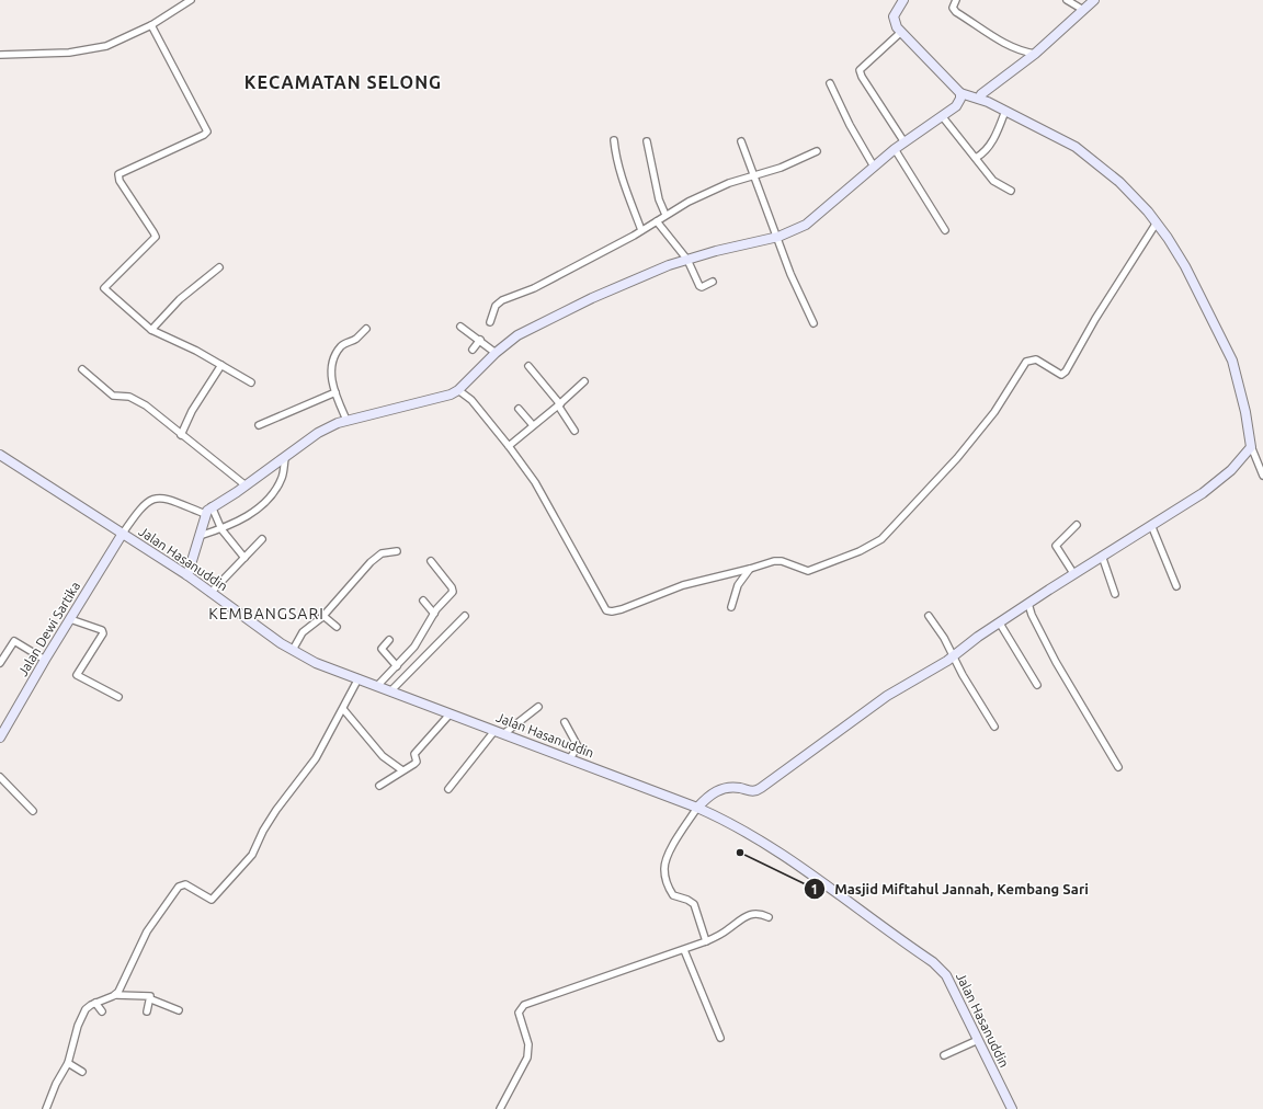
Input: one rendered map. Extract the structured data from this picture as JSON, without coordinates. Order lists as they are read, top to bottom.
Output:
{
  "streets": {
    "street": ["Jalan Hasanuddin", "Jalan Dewi Sartika"]
  },
  "crossings": [
    ["Jalan Hasanuddin", "Jalan Dewi Sartika"]
  ],
  "districts": ["KECAMATAN SELONG", "KEMBANGSARI"],
  "places": ["Masjid Miftahul Jannah, Kembang Sari"]
}
